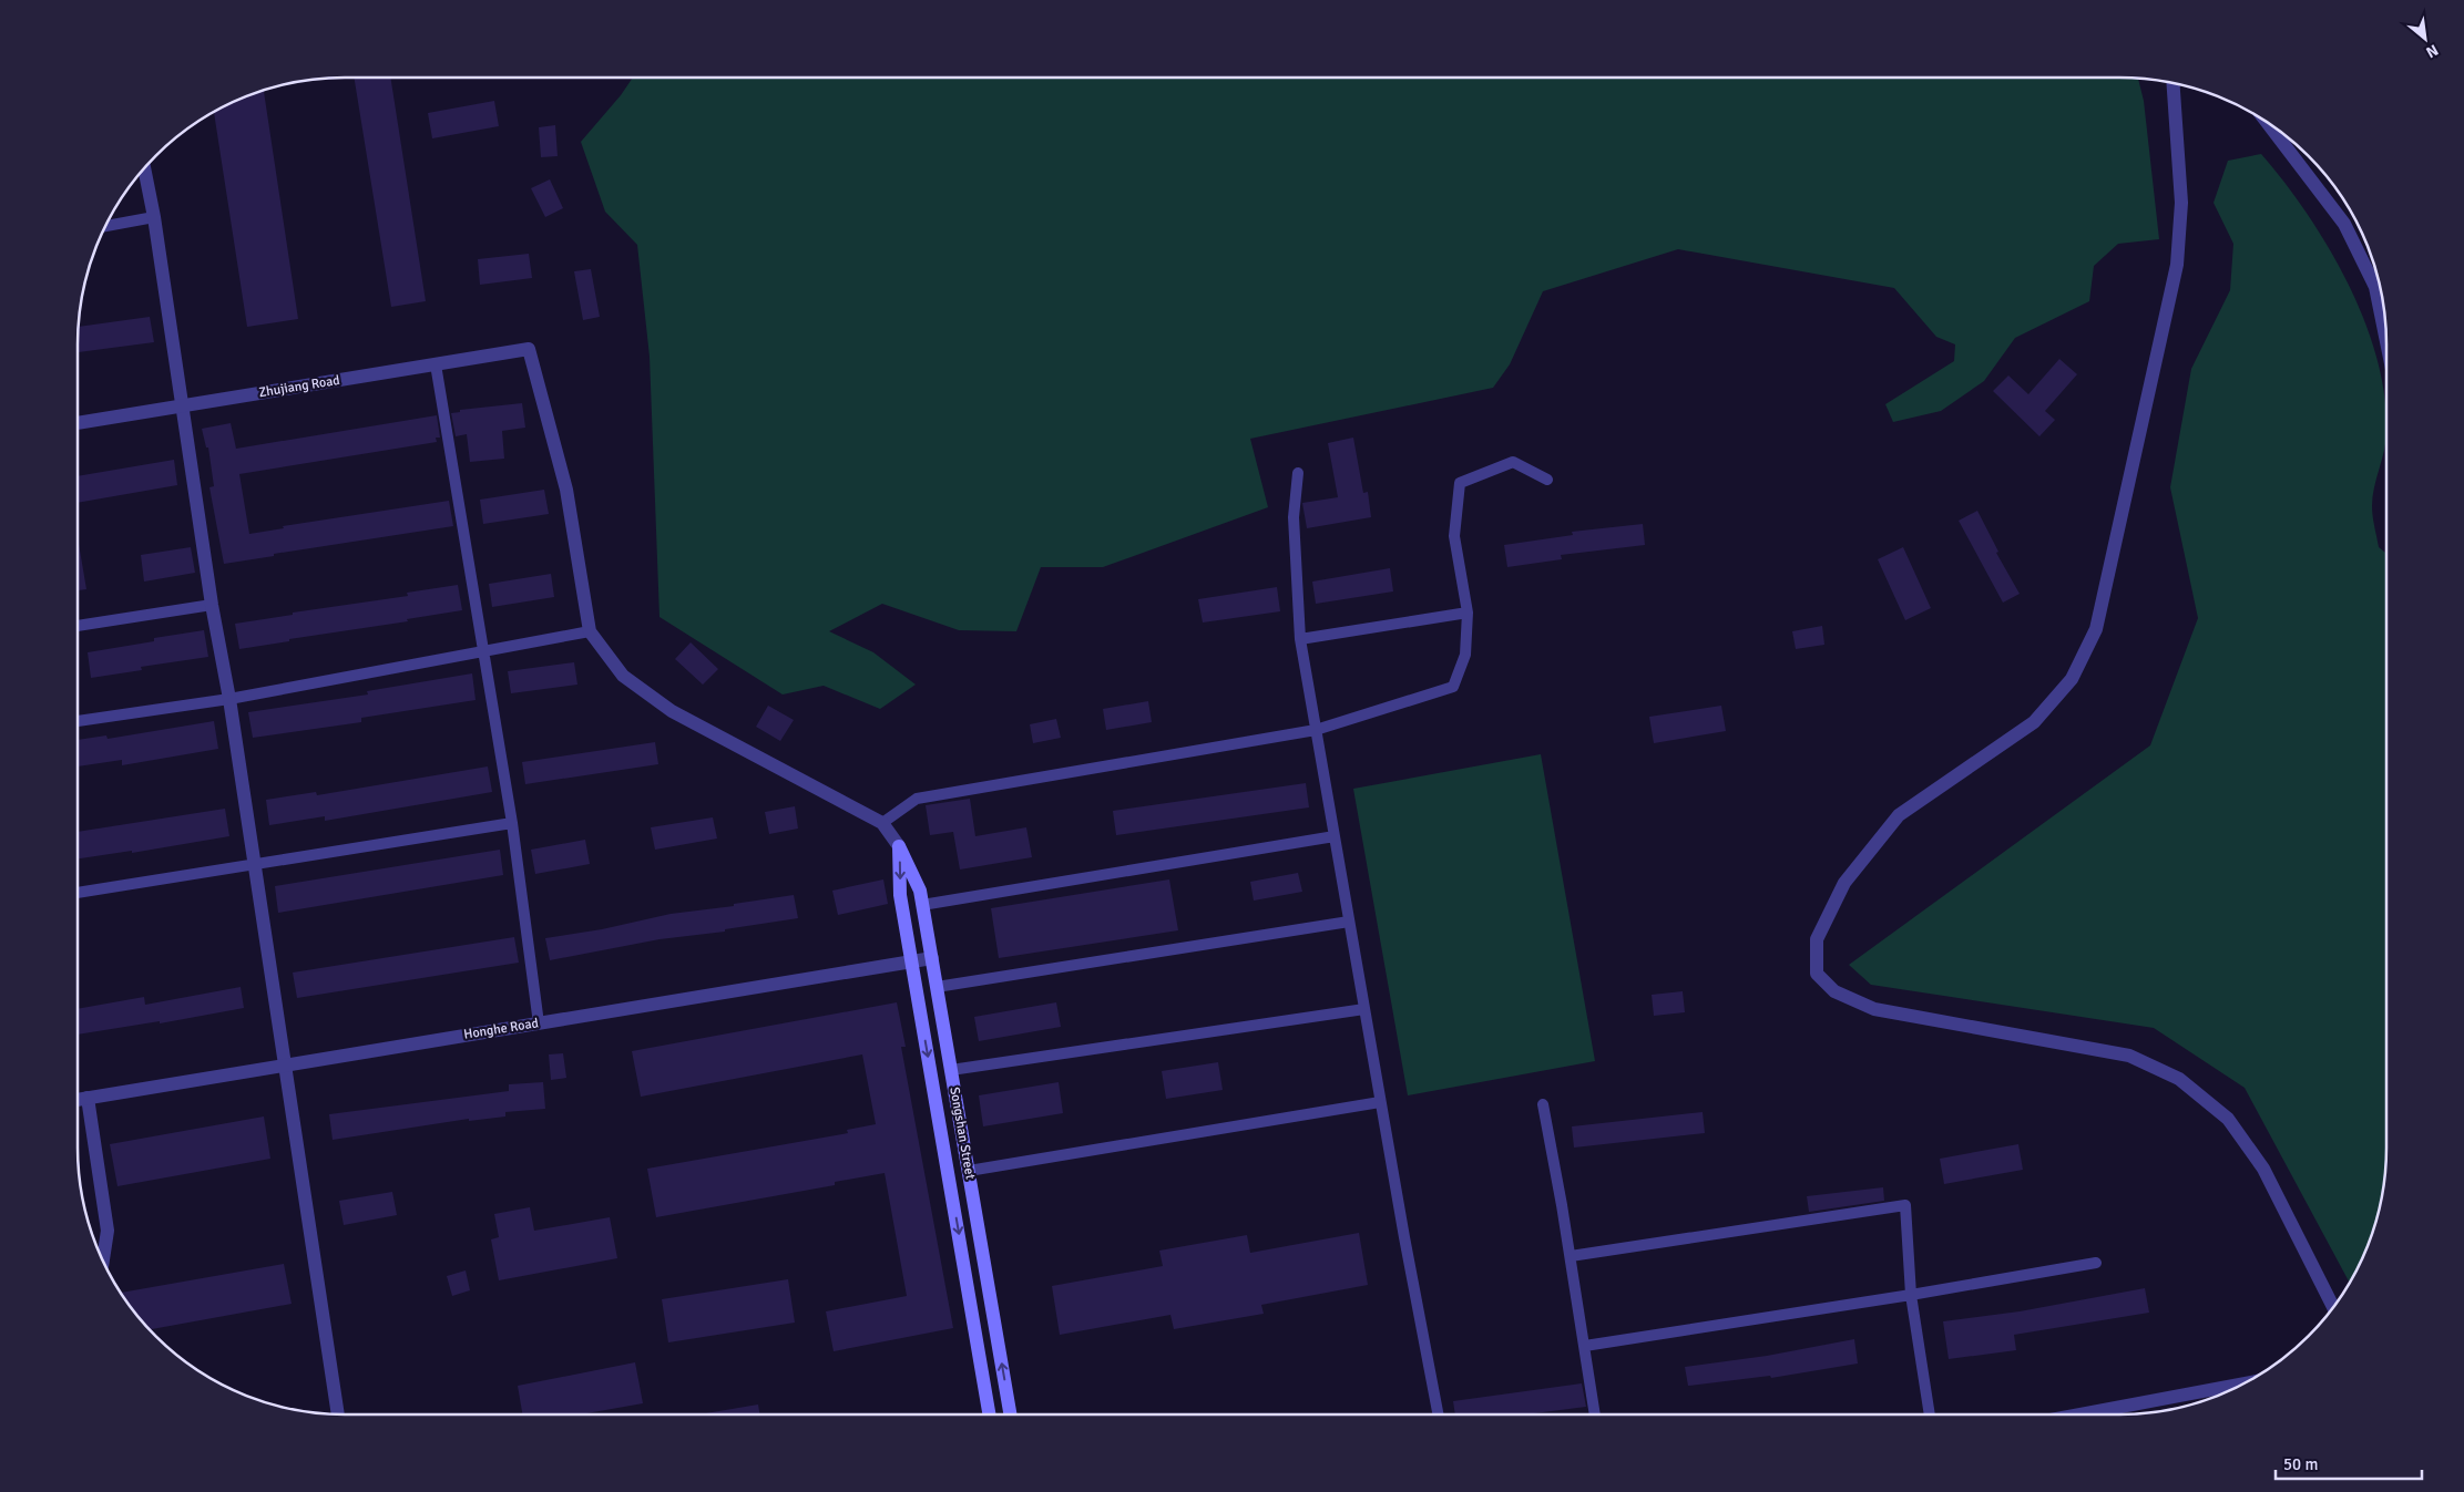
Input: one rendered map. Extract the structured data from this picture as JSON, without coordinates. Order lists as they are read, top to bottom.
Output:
{
  "streets": {
    "main road": ["Songshan Street"],
    "street": ["Zhujiang Road", "Honghe Road"]
  },
  "crossings": [
    ["Honghe Road", "Songshan Street"]
  ],
  "scale_bar": "50 m",
  "north": "bottom right"
}
